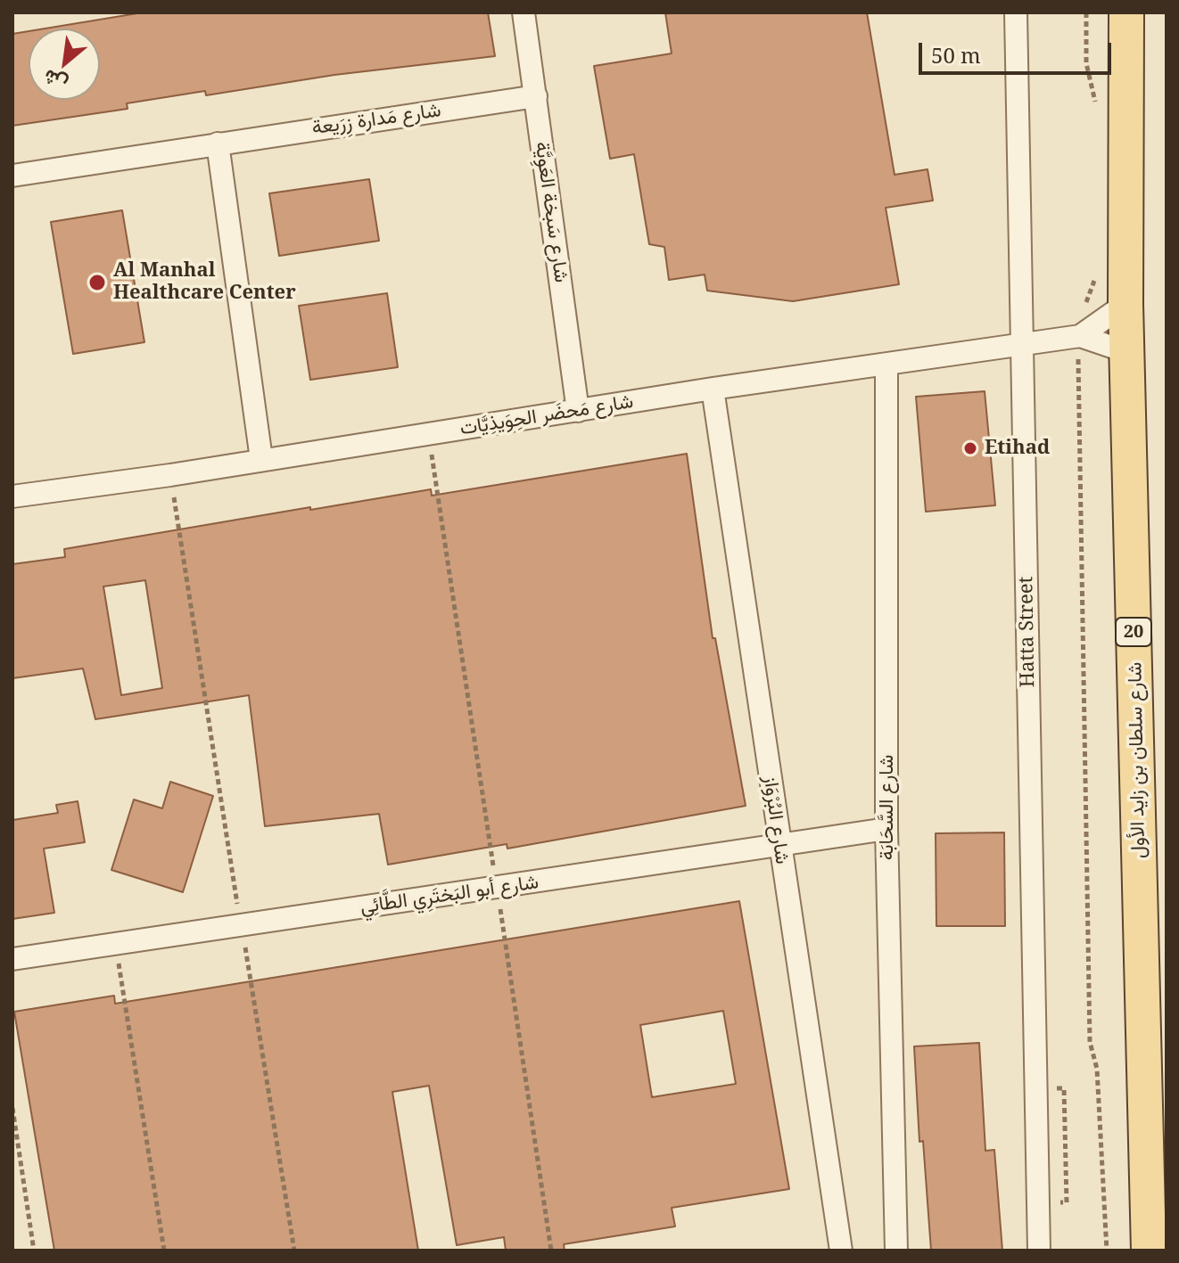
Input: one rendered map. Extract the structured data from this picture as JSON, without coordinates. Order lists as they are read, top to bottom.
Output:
{
  "streets": {
    "main road": ["20", "شارع سلطان بن زايد الأول"],
    "street": [
      "شارع مَدارة زِرَيعة",
      "شارع سَبخة العَوِيَّة",
      "شارع مَحضَر الحِوَيذِيَّات",
      "Hatta Street",
      "شارع السَّحَابَة",
      "شارع البُرْوَاز",
      "شارع أبو البَختَرِي الطَّائِي"
    ]
  },
  "crossings": [
    ["شارع مَدارة زِرَيعة", "شارع سَبخة العَوِيَّة"],
    ["شارع سَبخة العَوِيَّة", "شارع مَحضَر الحِوَيذِيَّات"],
    ["شارع مَحضَر الحِوَيذِيَّات", "Hatta Street"],
    ["شارع مَحضَر الحِوَيذِيَّات", "شارع سلطان بن زايد الأول"],
    ["شارع مَحضَر الحِوَيذِيَّات", "شارع السَّحَابَة"],
    ["شارع مَحضَر الحِوَيذِيَّات", "شارع البُرْوَاز"],
    ["شارع السَّحَابَة", "شارع أبو البَختَرِي الطَّائِي"],
    ["شارع البُرْوَاز", "شارع أبو البَختَرِي الطَّائِي"]
  ],
  "places": ["Al Manhal Healthcare Center", "Etihad"],
  "scale_bar": "50 m",
  "north": "bottom left"
}
